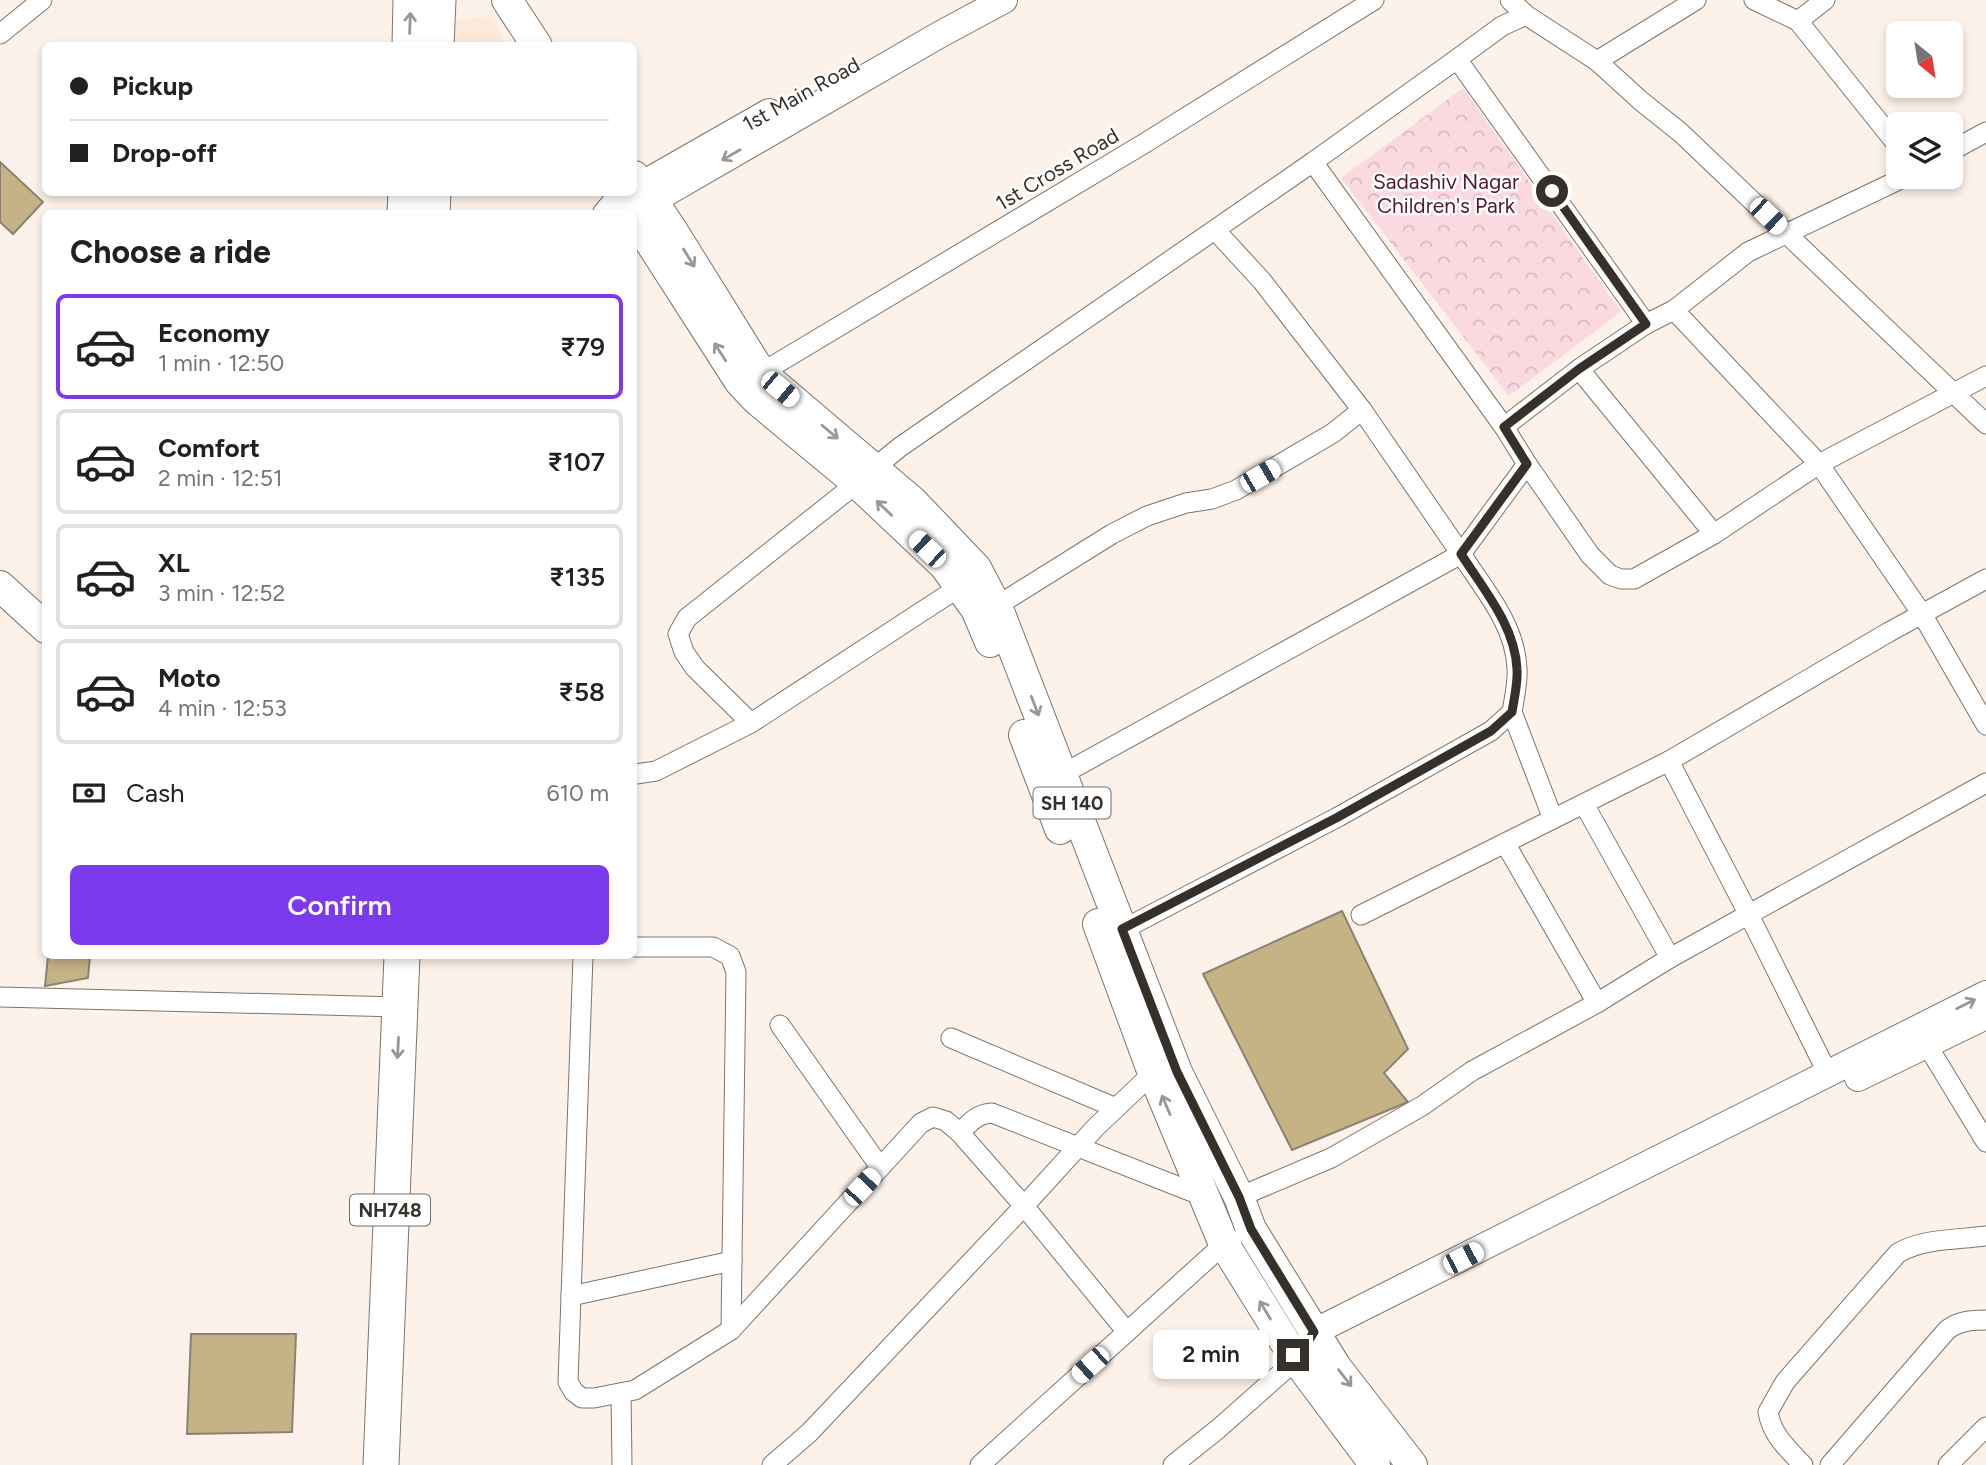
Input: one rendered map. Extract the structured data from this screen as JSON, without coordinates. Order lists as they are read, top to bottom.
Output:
{
  "streets": {
    "highway": ["NH748"],
    "main road": ["SH 140"],
    "street": ["1st Main Road", "1st Cross Road"]
  },
  "crossings": [
    ["1st Cross Road", "SH 140"]
  ],
  "parks": ["Sadashiv Nagar Children's Park"],
  "north": "bottom right",
  "page": {
    "banner": ["Pickup", "Drop-off"],
    "heading": "Choose a ride",
    "list": [
      {
        "name": "Economy",
        "note": "1 min · 12:50",
        "value": "₹79"
      },
      {
        "name": "Comfort",
        "note": "2 min · 12:51",
        "value": "₹107"
      },
      {
        "name": "XL",
        "note": "3 min · 12:52",
        "value": "₹135"
      },
      {
        "name": "Moto",
        "note": "4 min · 12:53",
        "value": "₹58"
      }
    ],
    "pay": ["Cash", "610 m"],
    "buttons": "Confirm",
    "bubble": "2 min"
  }
}
